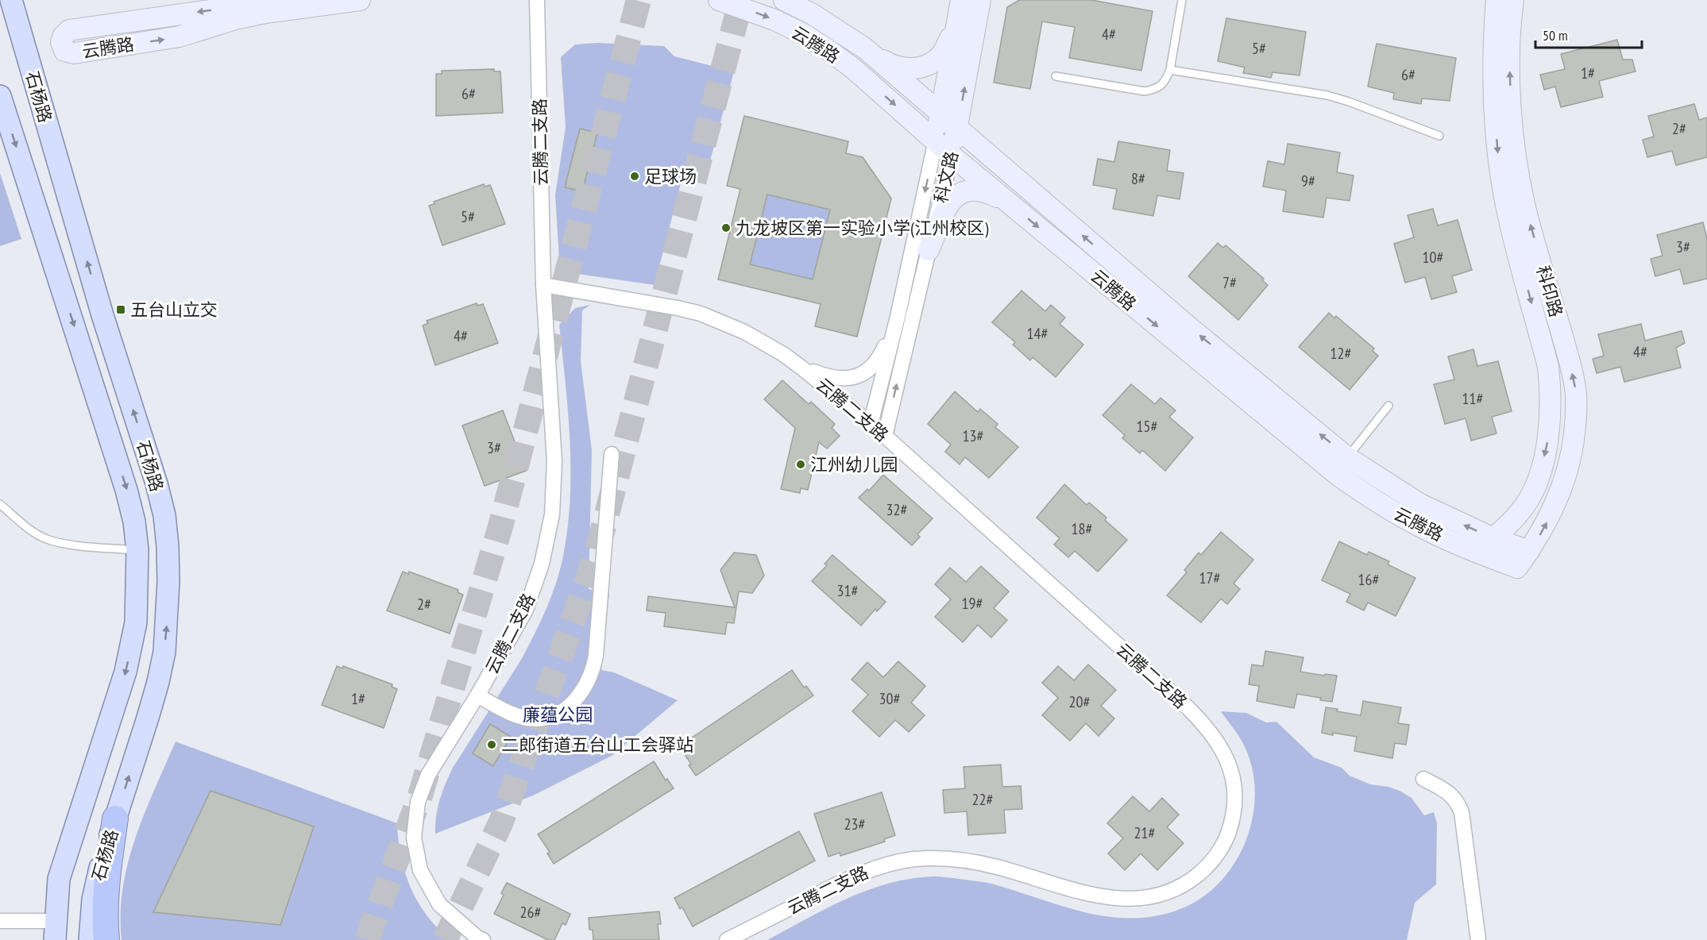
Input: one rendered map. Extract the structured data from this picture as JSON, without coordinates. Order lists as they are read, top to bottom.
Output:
{
  "streets": {
    "main road": ["石杨路"],
    "street": [
      "云腾路",
      "云腾二支路",
      "科文路",
      "科印路"
    ]
  },
  "crossings": [
    ["云腾路", "科文路"],
    ["云腾路", "科印路"],
    ["云腾二支路", "科文路"]
  ],
  "parks": ["廉蕴公园"],
  "places": {
    "other": [
      "足球场",
      "九龙坡区第一实验小学(江州校区)",
      "江州幼儿园",
      "二郎街道五台山工会驿站"
    ],
    "transit": ["五台山立交"]
  },
  "house_numbers": [
    "4#",
    "5#",
    "1#",
    "6#",
    "6#",
    "2#",
    "8#",
    "9#",
    "5#",
    "3#",
    "10#",
    "7#",
    "14#",
    "4#",
    "4#",
    "12#",
    "11#",
    "15#",
    "13#",
    "3#",
    "32#",
    "18#",
    "17#",
    "16#",
    "31#",
    "19#",
    "2#",
    "1#",
    "30#",
    "20#",
    "22#",
    "23#",
    "21#",
    "26#"
  ],
  "scale_bar": "50 m"
}
